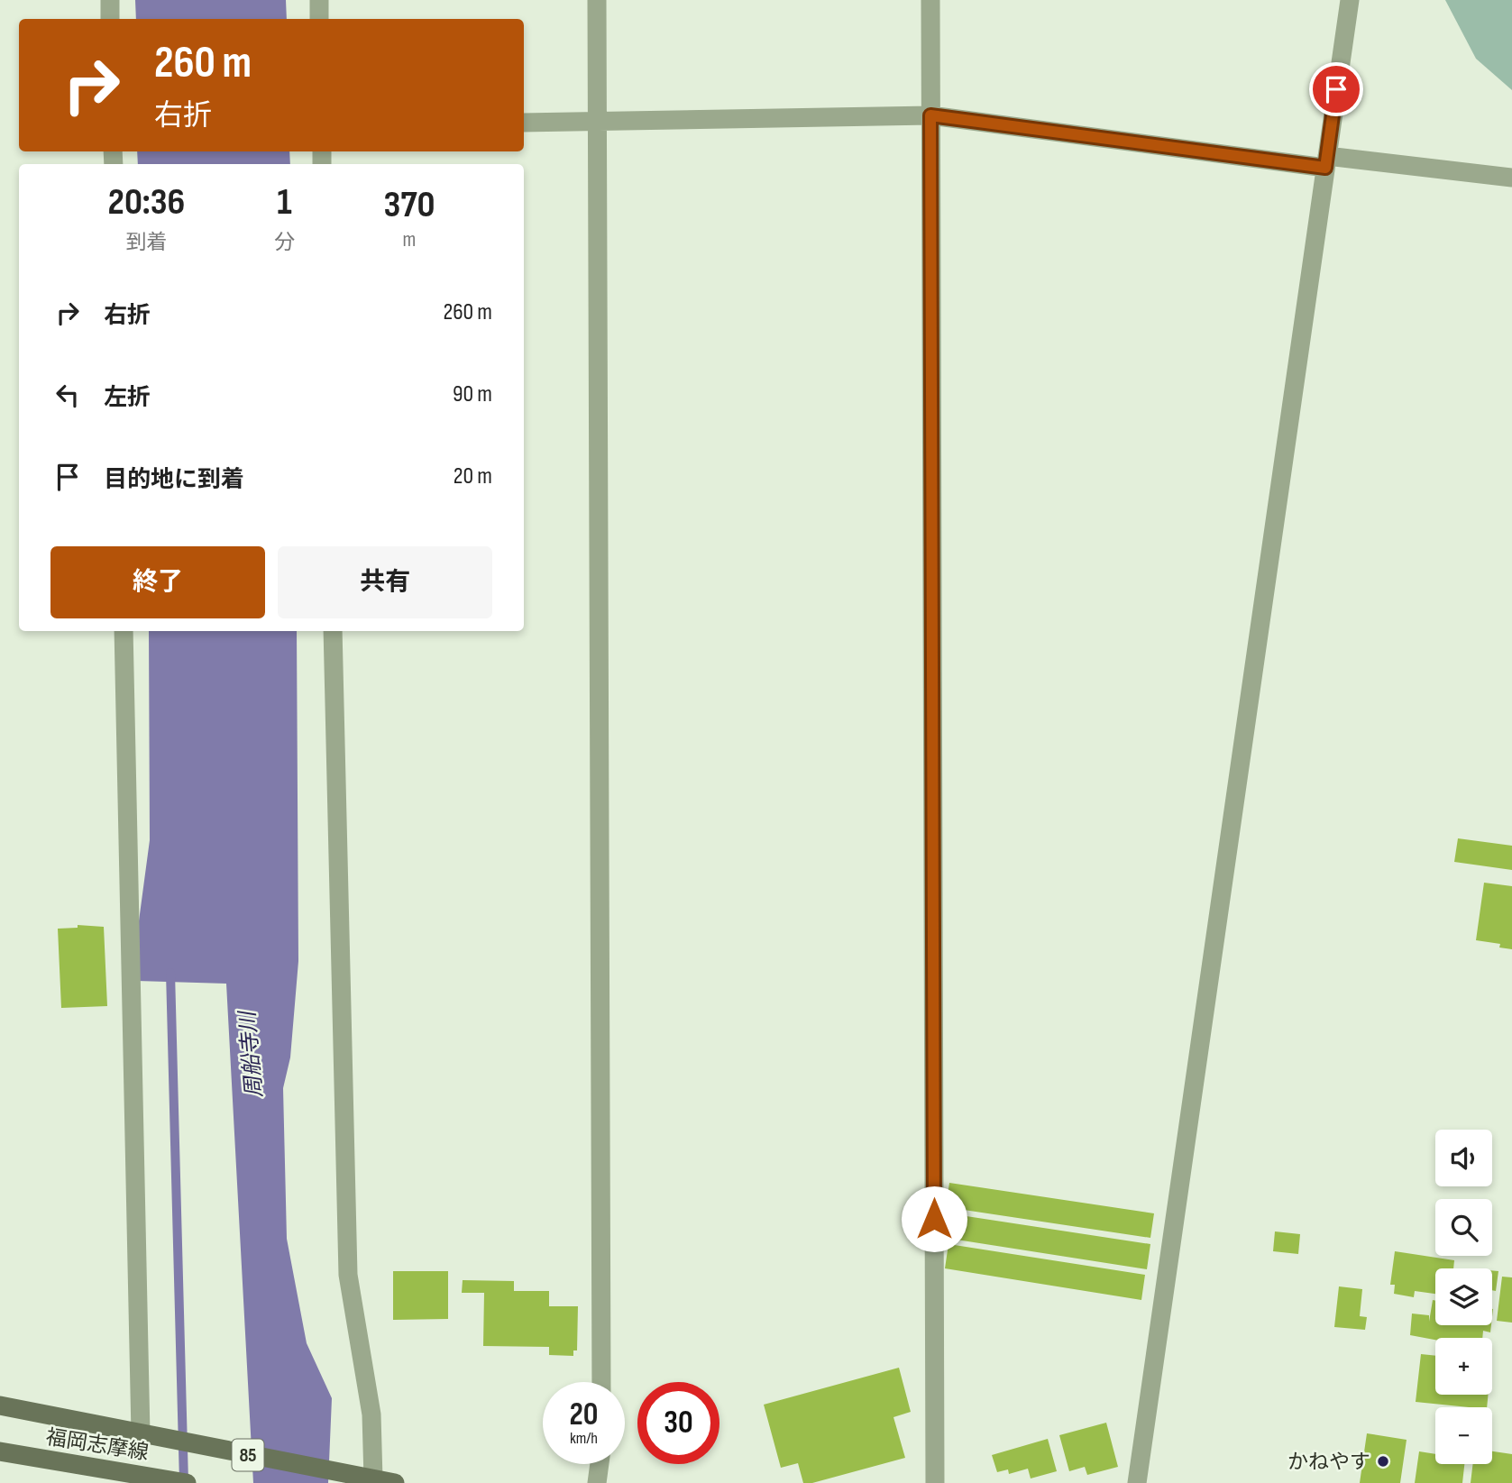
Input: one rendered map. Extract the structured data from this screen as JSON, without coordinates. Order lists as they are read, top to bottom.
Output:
{
  "streets": {
    "main road": ["福岡志摩線", "85"]
  },
  "crossings": [
    ["福岡志摩線", "85"]
  ],
  "water": ["周船寺川"],
  "places": ["かねやす"],
  "page": {
    "turn": ["260 m", "右折"],
    "eta": [
      "20:36",
      "到着",
      "1",
      "分",
      "370",
      "m"
    ],
    "list": [
      {
        "name": "右折",
        "value": "260 m"
      },
      {
        "name": "左折",
        "value": "90 m"
      },
      {
        "name": "目的地に到着",
        "value": "20 m"
      }
    ],
    "buttons": ["終了", "共有"],
    "map_buttons": ["+", "−"],
    "speed": "20 km/h",
    "limit": "30"
  }
}
